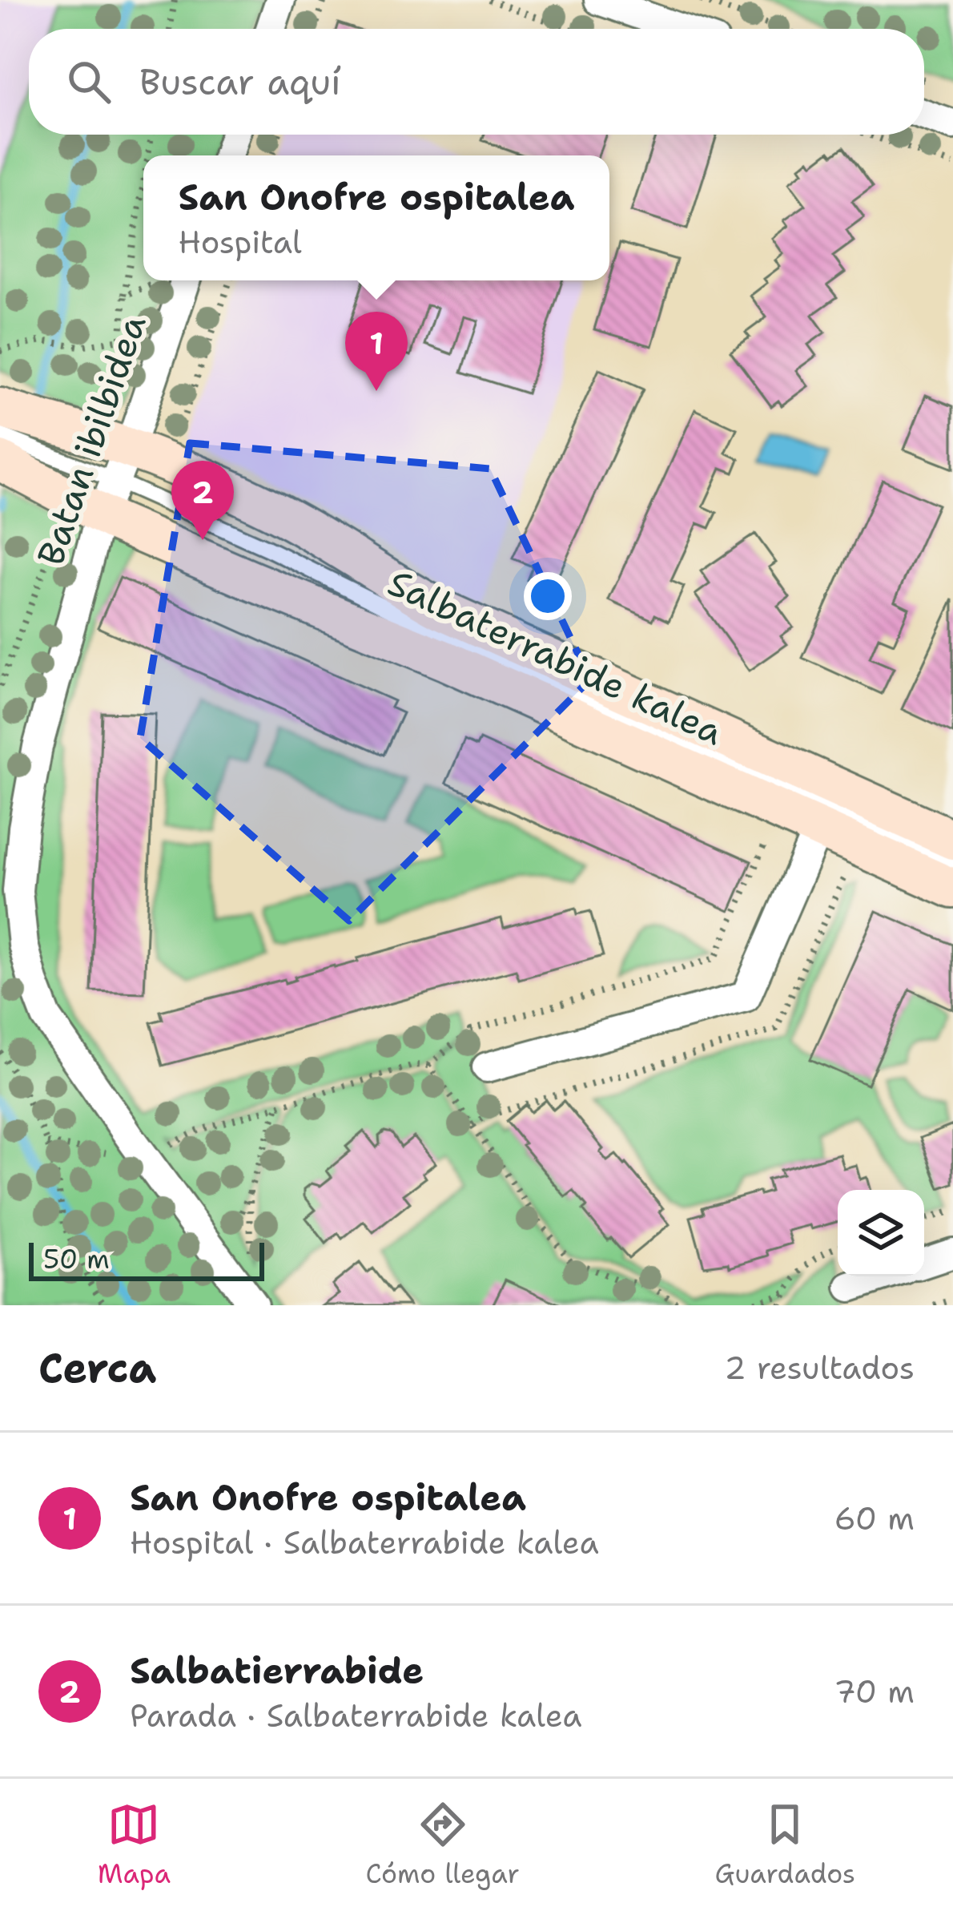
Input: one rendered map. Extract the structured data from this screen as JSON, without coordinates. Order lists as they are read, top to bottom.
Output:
{
  "streets": {
    "street": ["Batan ibilbidea", "Salbaterrabide kalea"]
  },
  "crossings": [
    ["Batan ibilbidea", "Salbaterrabide kalea"]
  ],
  "scale_bar": "50 m",
  "page": {
    "search": "Buscar aquí",
    "popup": ["San Onofre ospitalea", "Hospital"],
    "pins": ["1", "2"],
    "scale": "50 m",
    "heading": ["Cerca", "2 resultados"],
    "list": [
      {
        "mark": "1",
        "name": "San Onofre ospitalea",
        "note": "Hospital · Salbaterrabide kalea",
        "value": "60 m"
      },
      {
        "mark": "2",
        "name": "Salbatierrabide",
        "note": "Parada · Salbaterrabide kalea",
        "value": "70 m"
      }
    ],
    "nav": ["Mapa", "Cómo llegar", "Guardados"]
  }
}
